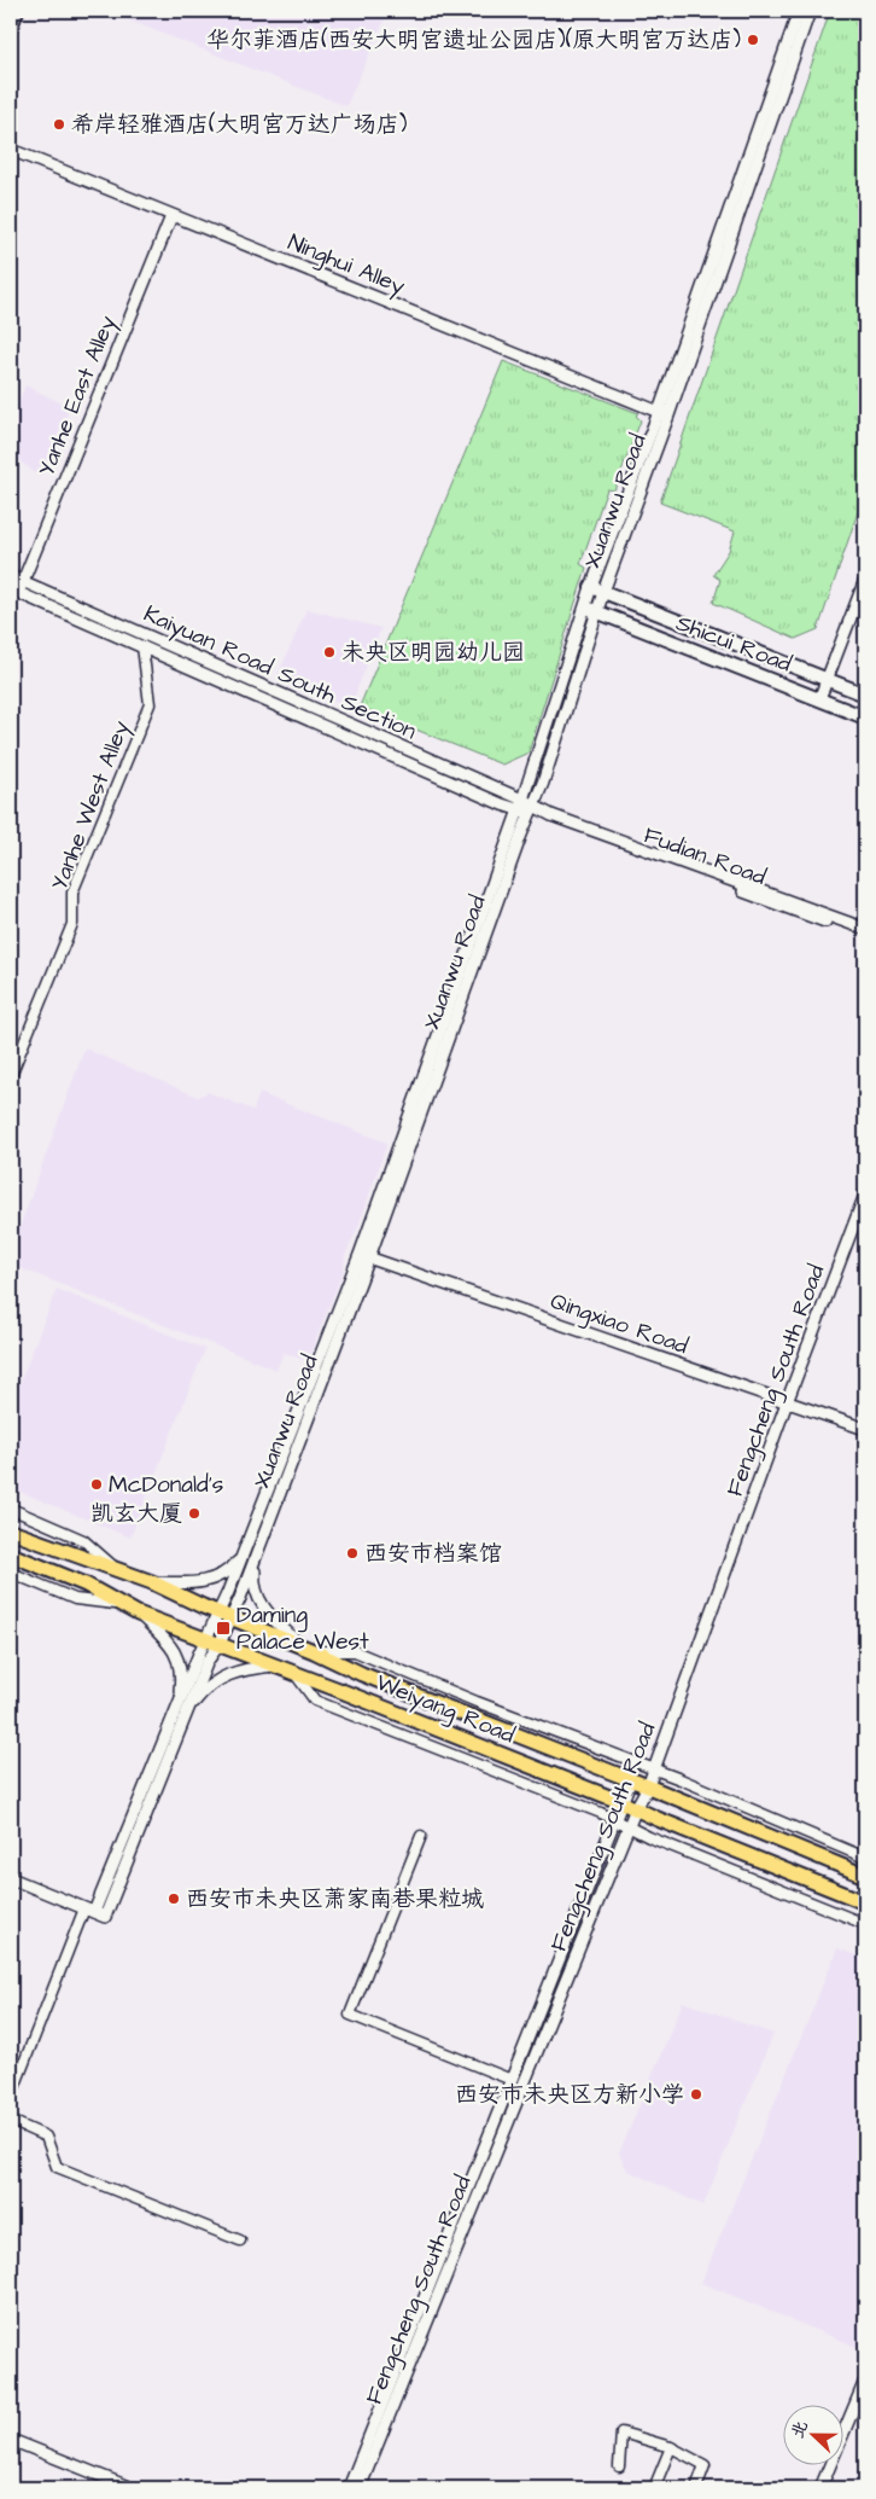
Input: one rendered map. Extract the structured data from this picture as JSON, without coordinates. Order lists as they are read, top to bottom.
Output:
{
  "streets": {
    "main road": ["Shicui Road", "Weiyang Road"],
    "street": [
      "Ninghui Alley",
      "Yanhe East Alley",
      "Xuanwu Road",
      "Kaiyuan Road South Section",
      "Yanhe West Alley",
      "Fudian Road",
      "Qingxiao Road",
      "Fengcheng South Road"
    ]
  },
  "crossings": [
    ["Ninghui Alley", "Yanhe East Alley"],
    ["Ninghui Alley", "Xuanwu Road"],
    ["Yanhe East Alley", "Kaiyuan Road South Section"],
    ["Xuanwu Road", "Shicui Road"],
    ["Xuanwu Road", "Kaiyuan Road South Section"],
    ["Xuanwu Road", "Fudian Road"],
    ["Xuanwu Road", "Qingxiao Road"],
    ["Xuanwu Road", "Weiyang Road"],
    ["Kaiyuan Road South Section", "Yanhe West Alley"],
    ["Kaiyuan Road South Section", "Fudian Road"],
    ["Qingxiao Road", "Fengcheng South Road"],
    ["Fengcheng South Road", "Weiyang Road"]
  ],
  "places": {
    "other": [
      "华尔菲酒店(西安大明宫遗址公园店)(原大明宫万达店)",
      "希岸轻雅酒店(大明宫万达广场店)",
      "未央区明园幼儿园",
      "McDonald's",
      "凯玄大厦",
      "西安市档案馆",
      "西安市未央区萧家南巷果粒城",
      "西安市未央区方新小学"
    ],
    "transit": ["Daming Palace West"]
  },
  "north": "left"
}
